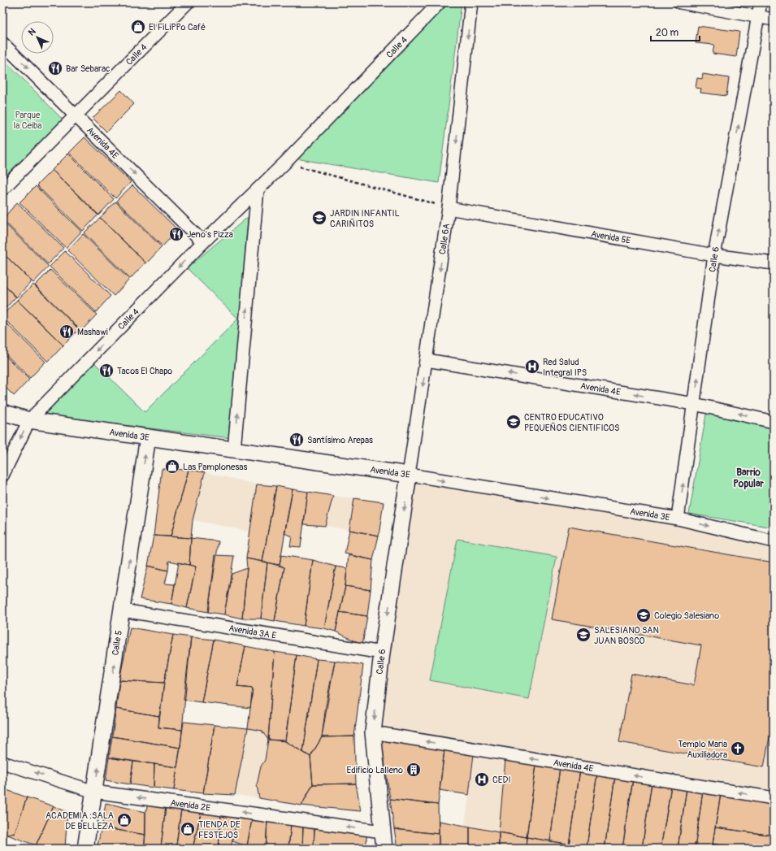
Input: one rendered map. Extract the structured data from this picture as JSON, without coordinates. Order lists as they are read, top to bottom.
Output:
{
  "streets": {
    "street": [
      "Calle 4",
      "Avenida 4E",
      "Avenida 5E",
      "Calle 6A",
      "Calle 6",
      "Avenida 3E",
      "Avenida 3A E",
      "Calle 5",
      "Avenida 2E"
    ]
  },
  "crossings": [
    ["Calle 4", "Avenida 4E"],
    ["Calle 4", "Avenida 3E"],
    ["Avenida 4E", "Calle 6A"],
    ["Avenida 4E", "Calle 6"],
    ["Avenida 5E", "Calle 6A"],
    ["Avenida 5E", "Calle 6"],
    ["Calle 6A", "Calle 6"],
    ["Calle 6A", "Avenida 3E"],
    ["Calle 6", "Avenida 3E"],
    ["Calle 6", "Avenida 3A E"],
    ["Calle 6", "Avenida 2E"],
    ["Avenida 3E", "Calle 5"],
    ["Avenida 3A E", "Calle 5"],
    ["Calle 5", "Avenida 2E"]
  ],
  "one_way": [
    "Calle 6A",
    "Avenida 3E",
    "Calle 5",
    "Avenida 2E"
  ],
  "districts": ["Barrio Popular"],
  "parks": ["Parque la Ceiba"],
  "places": {
    "shop": [
      "El FiLiPPo Café",
      "Las Pamplonesas",
      "ACADEMIA :SALA DE BELLEZA",
      "TIENDA DE FESTEJOS"
    ],
    "restaurant": [
      "Bar Sebarac",
      "Jeno's Pizza",
      "Mashawi",
      "Tacos El Chapo",
      "Santísimo Arepas"
    ],
    "school or university": [
      "JARDIN INFANTIL CARIÑITOS",
      "CENTRO EDUCATIVO PEQUEÑOS CIENTIFICOS",
      "Colegio Salesiano",
      "SALESIANO SAN JUAN BOSCO"
    ],
    "hospital": ["Red Salud Integral IPS", "CEDI"],
    "church": ["Templo Maria Auxiliadora"],
    "building": ["Edificio Lalleno"]
  },
  "scale_bar": "20 m",
  "north": "top left"
}
